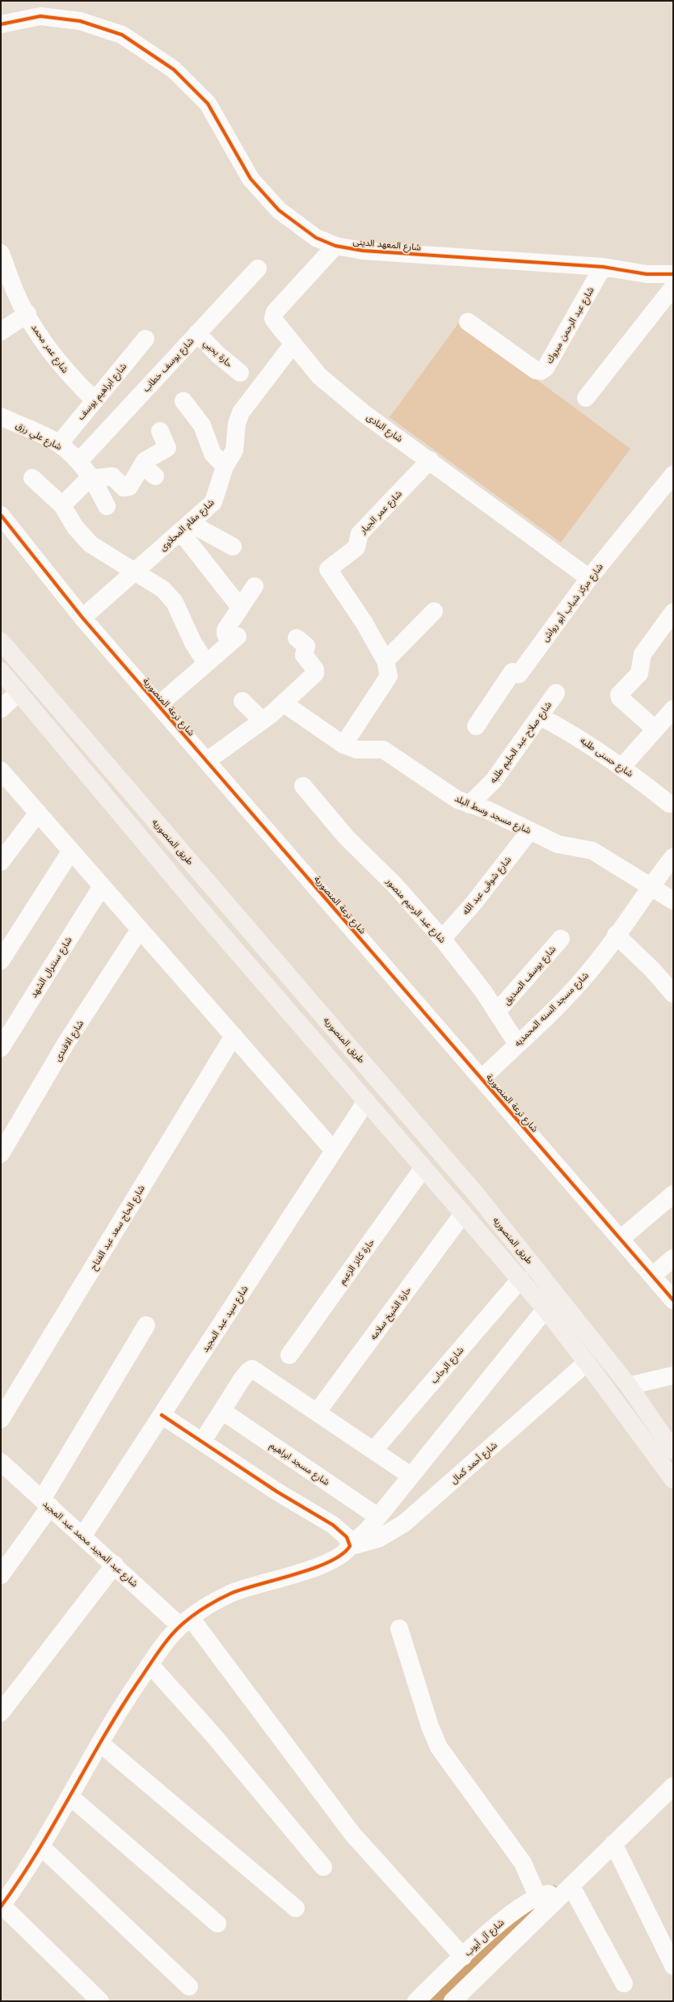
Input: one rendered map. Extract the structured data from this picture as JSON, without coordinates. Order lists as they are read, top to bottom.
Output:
{
  "streets": {
    "main road": ["طريق المنصوريه"],
    "street": [
      "شارع المعهد الدينى",
      "شارع عبد الرحمن مبروك",
      "شارع عمر محمد",
      "حارة يحيي",
      "شارع يوسف خطاب",
      "شارع ابراهيم يوسف",
      "شارع النادى",
      "شارع علي رزق",
      "شارع عمر الجيار",
      "شارع مقام المحلاوى",
      "شارع مركز شباب أبو رواش",
      "شارع ترعة المنصورية",
      "شارع صلاح عبد الحليم طلبه",
      "شارع حسنى طلبه",
      "شارع مسجد وسط البلد",
      "شارع شوقى عبد الله",
      "شارع عبد الرحيم منصور",
      "شارع سنترال الشهد",
      "شارع يوسف الصديق",
      "شارع مسجد السنه المحمديه",
      "شارع الافندى",
      "شارع الحاج سعد عبد الفتاح",
      "حارة كانز الزعيم",
      "حارة الشيخ سلامه",
      "شارع سيد عبد المجيد",
      "شارع الرحاب",
      "شارع أحمد كمال",
      "شارع مسجد ابراهيم",
      "شارع عبد المجيد محمد عبد المجيد",
      "شارع آل أيوب"
    ]
  },
  "crossings": [
    ["شارع المعهد الدينى", "شارع عبد الرحمن مبروك"],
    ["شارع المعهد الدينى", "شارع النادى"],
    ["شارع عمر محمد", "شارع ابراهيم يوسف"],
    ["حارة يحيي", "شارع يوسف خطاب"],
    ["شارع يوسف خطاب", "شارع علي رزق"],
    ["شارع ابراهيم يوسف", "شارع علي رزق"],
    ["شارع النادى", "شارع عمر الجيار"],
    ["شارع النادى", "شارع مقام المحلاوى"],
    ["شارع النادى", "شارع مركز شباب أبو رواش"],
    ["شارع عمر الجيار", "شارع مسجد وسط البلد"],
    ["شارع مقام المحلاوى", "شارع ترعة المنصورية"],
    ["شارع ترعة المنصورية", "شارع مسجد السنه المحمديه"],
    ["شارع صلاح عبد الحليم طلبه", "شارع حسنى طلبه"],
    ["شارع صلاح عبد الحليم طلبه", "شارع مسجد وسط البلد"],
    ["شارع مسجد وسط البلد", "شارع شوقى عبد الله"],
    ["شارع مسجد وسط البلد", "شارع مسجد السنه المحمديه"],
    ["شارع شوقى عبد الله", "شارع عبد الرحيم منصور"],
    ["شارع عبد الرحيم منصور", "شارع يوسف الصديق"],
    ["شارع عبد الرحيم منصور", "شارع مسجد السنه المحمديه"],
    ["شارع سيد عبد المجيد", "شارع عبد المجيد محمد عبد المجيد"],
    ["شارع عبد المجيد محمد عبد المجيد", "شارع آل أيوب"]
  ]
}
